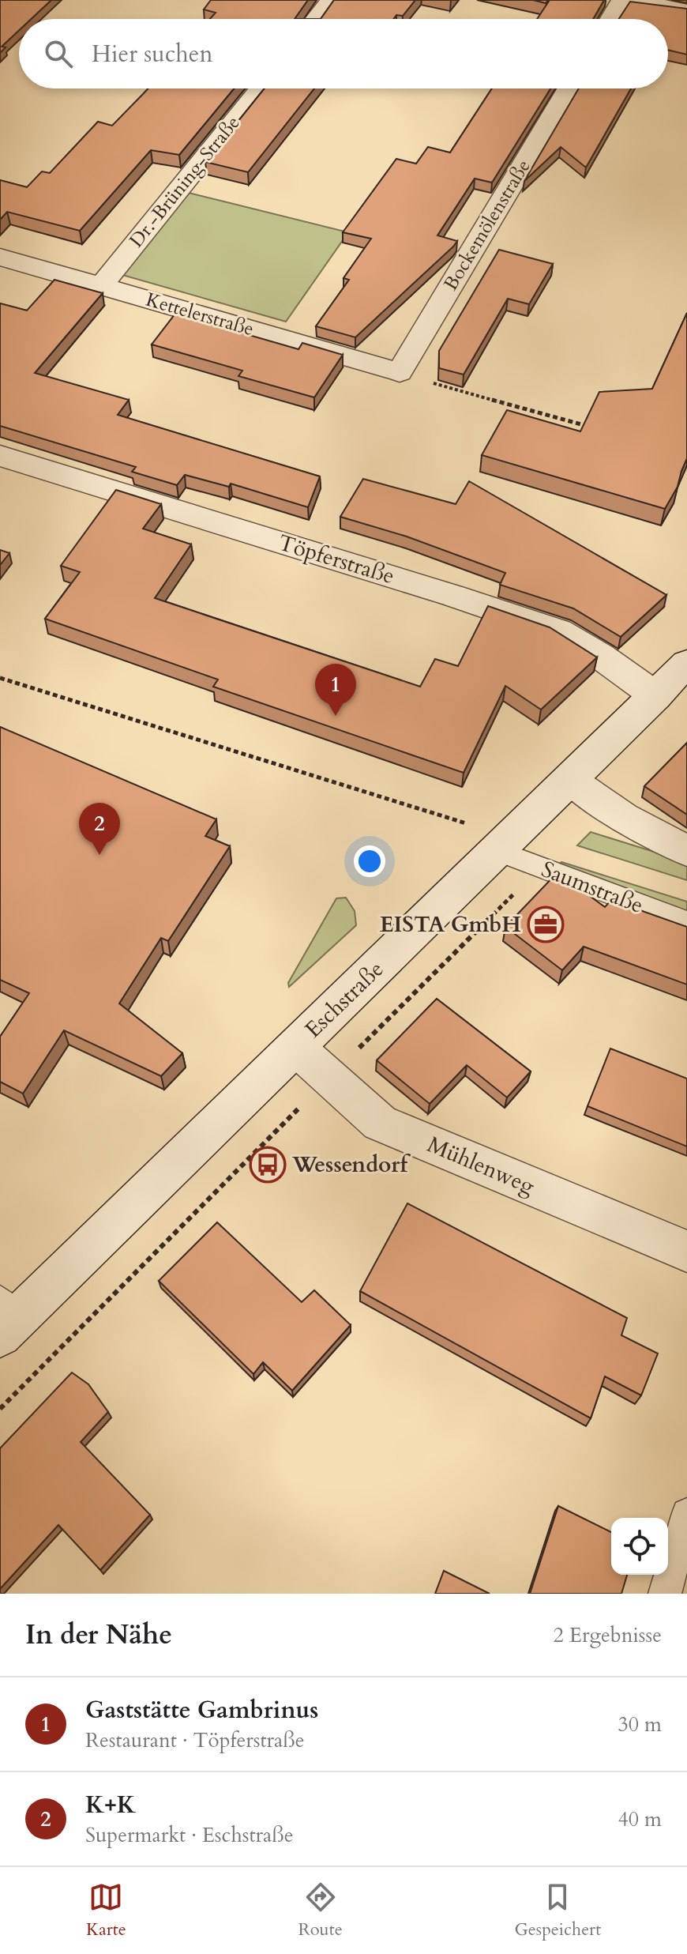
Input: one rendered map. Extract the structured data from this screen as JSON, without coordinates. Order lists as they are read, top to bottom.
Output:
{
  "streets": {
    "street": [
      "Dr.-Brüning-Straße",
      "Bockemölenstraße",
      "Kettelerstraße",
      "Töpferstraße",
      "Eschstraße",
      "Mühlenweg"
    ],
    "lane": ["Saumstraße"]
  },
  "crossings": [
    ["Dr.-Brüning-Straße", "Kettelerstraße"],
    ["Bockemölenstraße", "Kettelerstraße"],
    ["Töpferstraße", "Eschstraße"],
    ["Saumstraße", "Eschstraße"],
    ["Eschstraße", "Mühlenweg"]
  ],
  "places": {
    "office": ["EISTA GmbH"],
    "bus stop": ["Wessendorf"]
  },
  "page": {
    "search": "Hier suchen",
    "pins": ["1", "2"],
    "heading": ["In der Nähe", "2 Ergebnisse"],
    "list": [
      {
        "mark": "1",
        "name": "Gaststätte Gambrinus",
        "note": "Restaurant · Töpferstraße",
        "value": "30 m"
      },
      {
        "mark": "2",
        "name": "K+K",
        "note": "Supermarkt · Eschstraße",
        "value": "40 m"
      }
    ],
    "nav": ["Karte", "Route", "Gespeichert"]
  }
}
